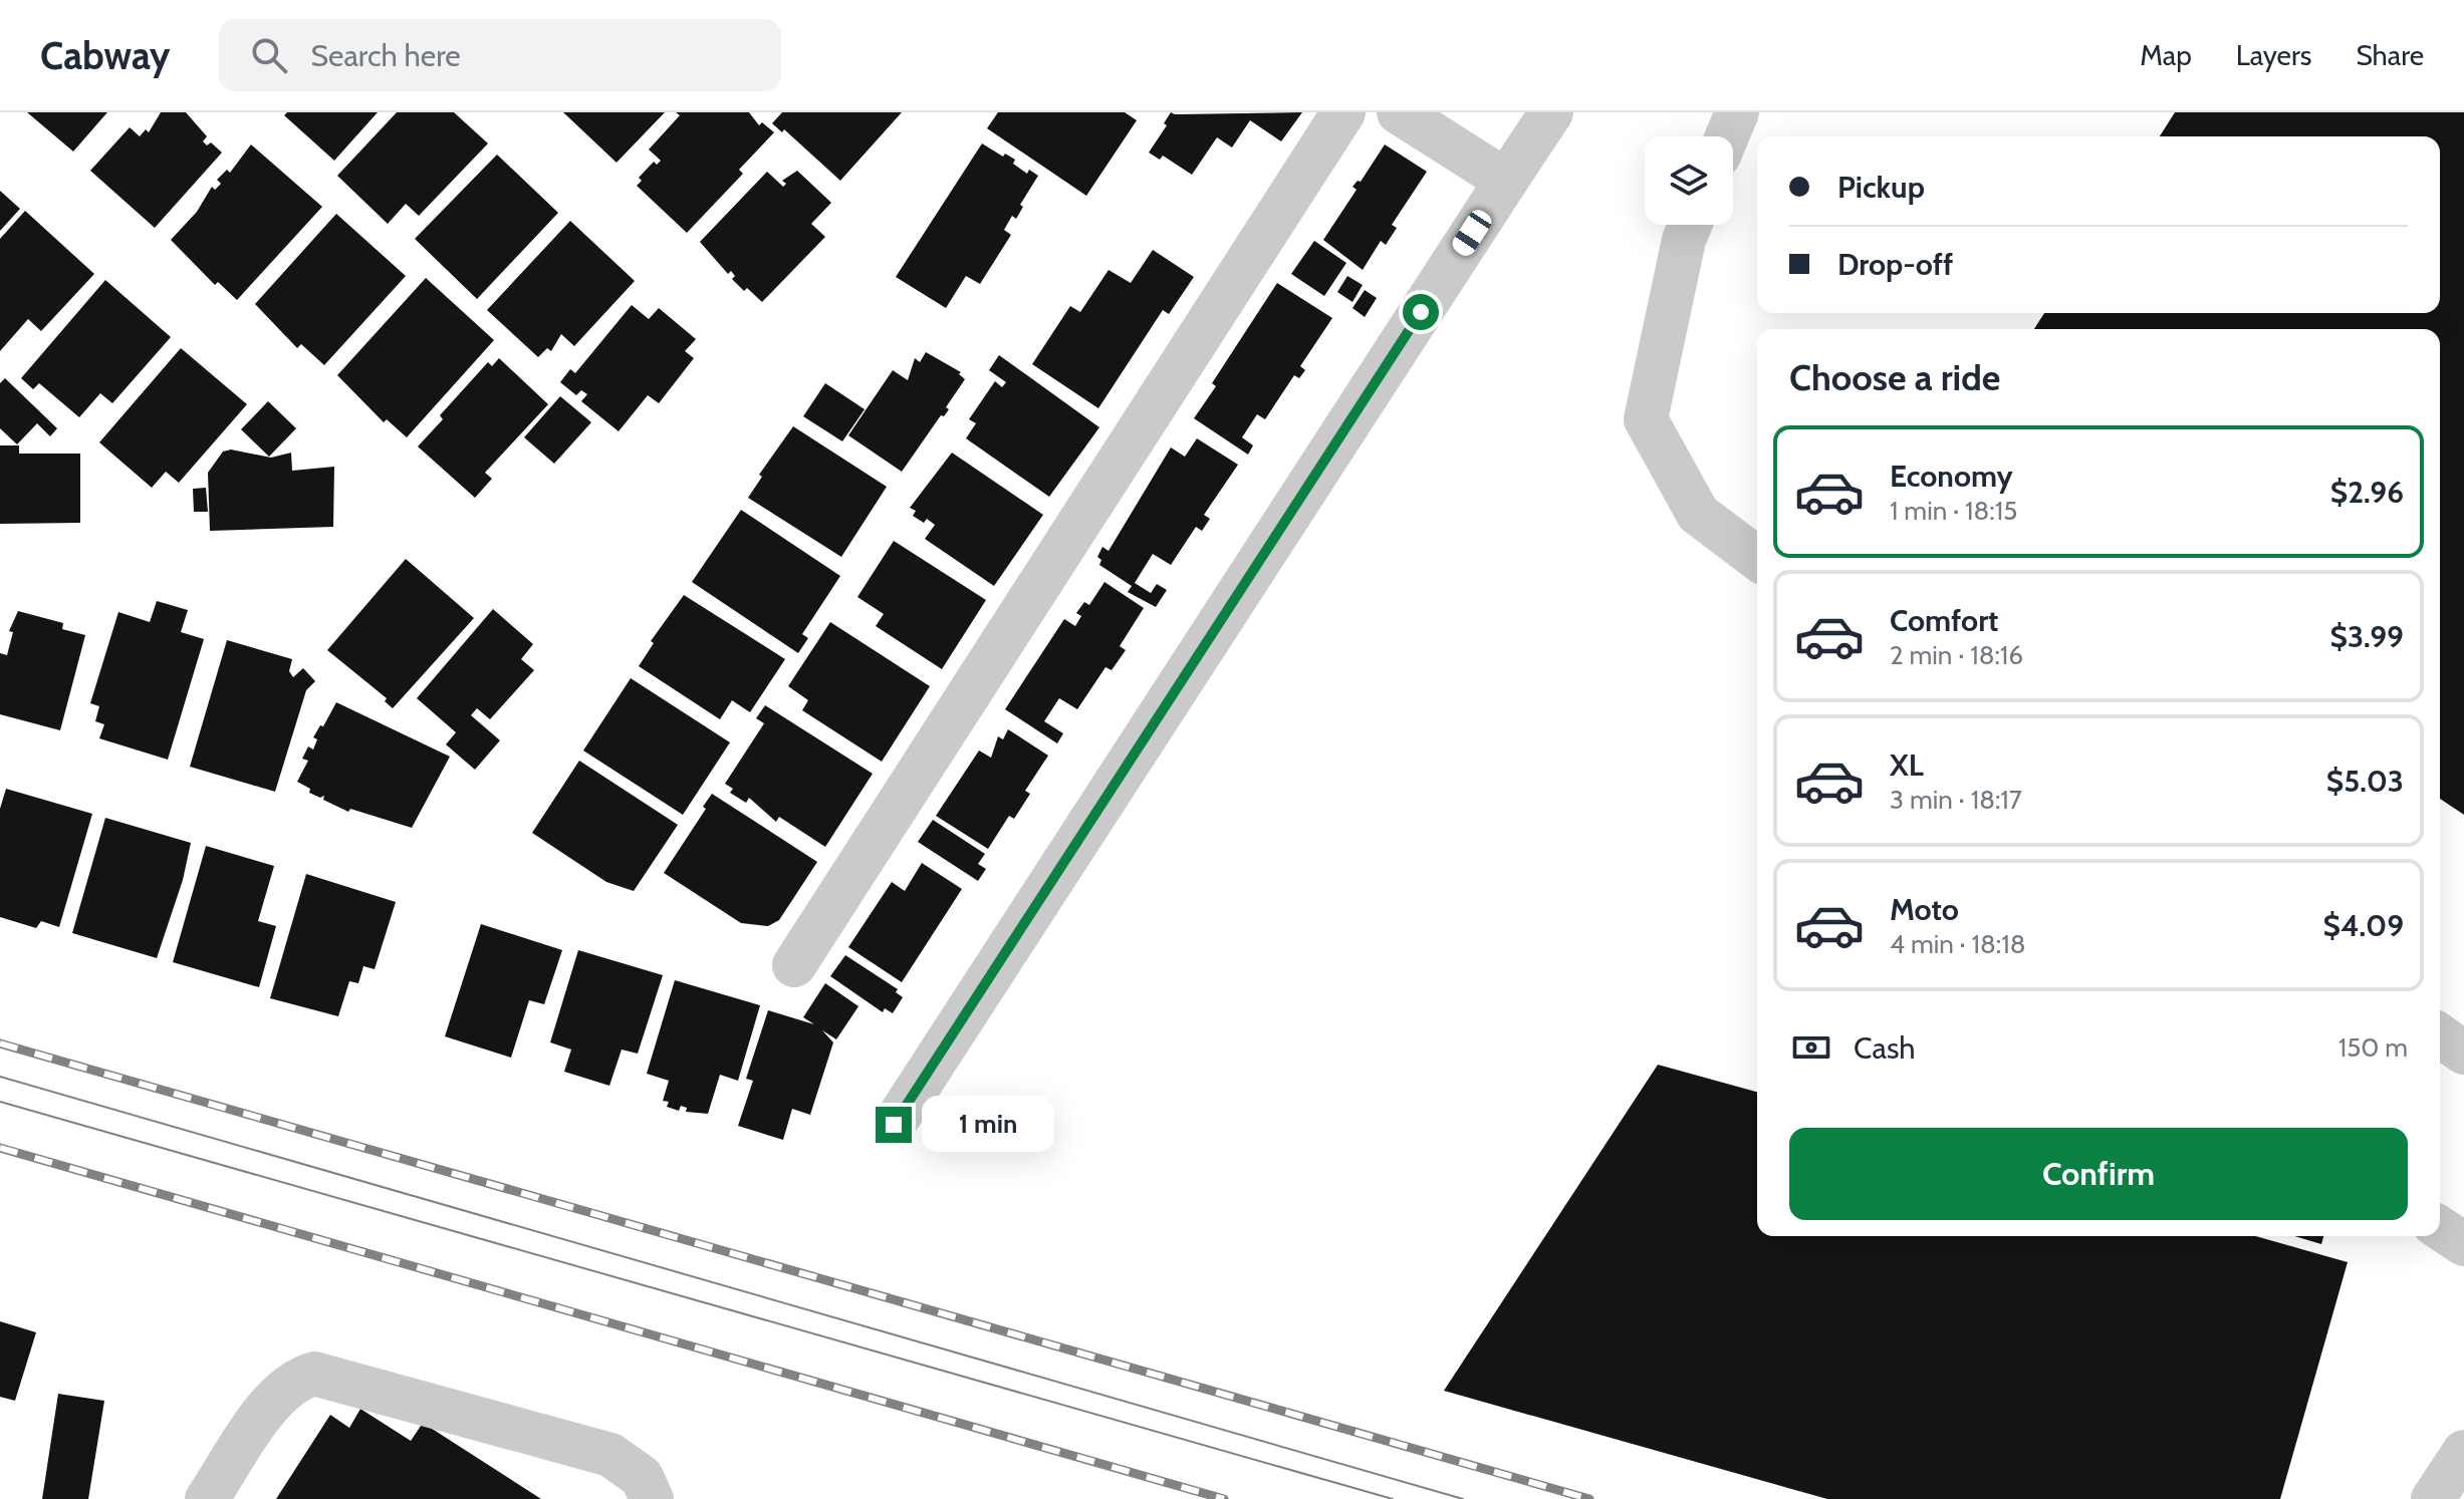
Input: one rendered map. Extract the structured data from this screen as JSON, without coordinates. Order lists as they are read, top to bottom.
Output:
{
  "page": {
    "header": "Cabway",
    "search": "Search here",
    "nav": ["Map", "Layers", "Share"],
    "banner": ["Pickup", "Drop-off"],
    "heading": "Choose a ride",
    "list": [
      {
        "name": "Economy",
        "note": "1 min · 18:15",
        "value": "$2.96"
      },
      {
        "name": "Comfort",
        "note": "2 min · 18:16",
        "value": "$3.99"
      },
      {
        "name": "XL",
        "note": "3 min · 18:17",
        "value": "$5.03"
      },
      {
        "name": "Moto",
        "note": "4 min · 18:18",
        "value": "$4.09"
      }
    ],
    "pay": ["Cash", "150 m"],
    "bubble": "1 min",
    "buttons": "Confirm"
  }
}
